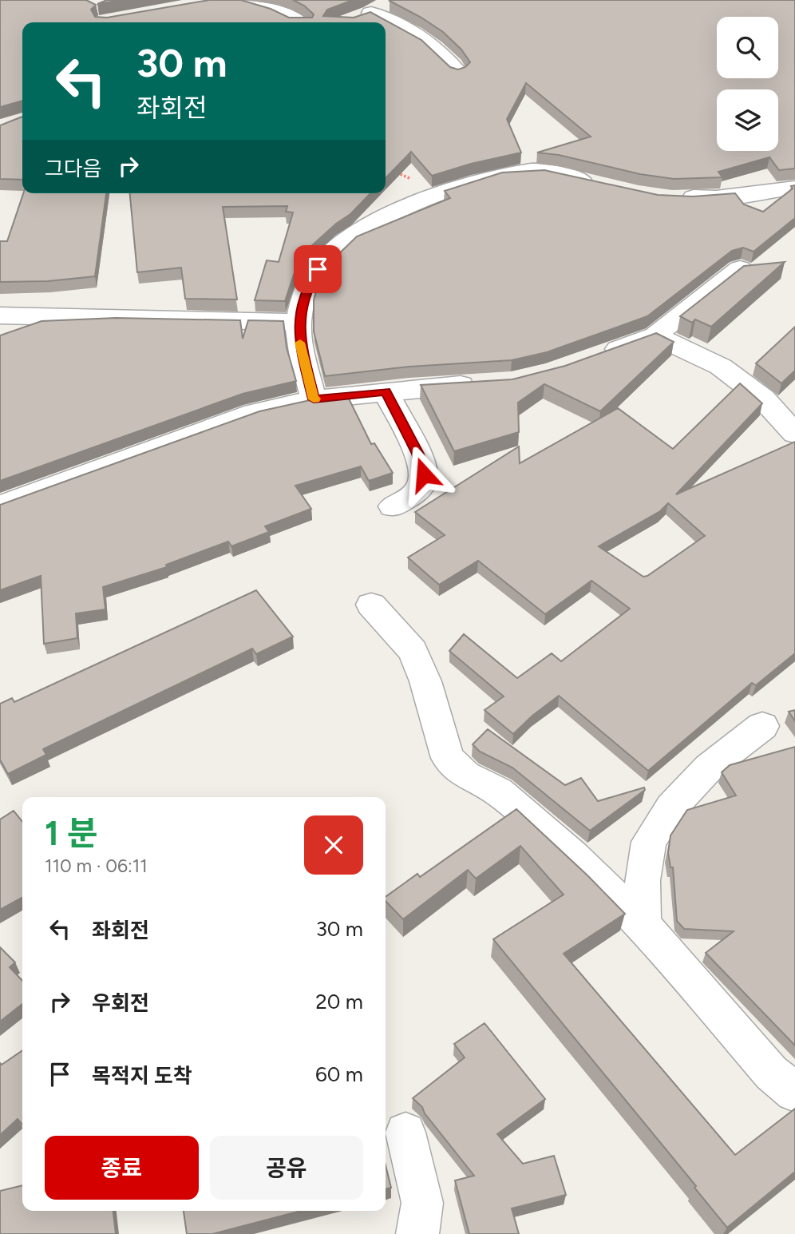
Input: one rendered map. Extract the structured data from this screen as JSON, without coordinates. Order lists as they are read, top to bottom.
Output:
{
  "page": {
    "turn": ["30 m", "좌회전"],
    "then": "그다음",
    "heading": ["1 분", "110 m · 06:11"],
    "list": [
      {
        "name": "좌회전",
        "value": "30 m"
      },
      {
        "name": "우회전",
        "value": "20 m"
      },
      {
        "name": "목적지 도착",
        "value": "60 m"
      }
    ],
    "buttons": ["종료", "공유"]
  }
}
